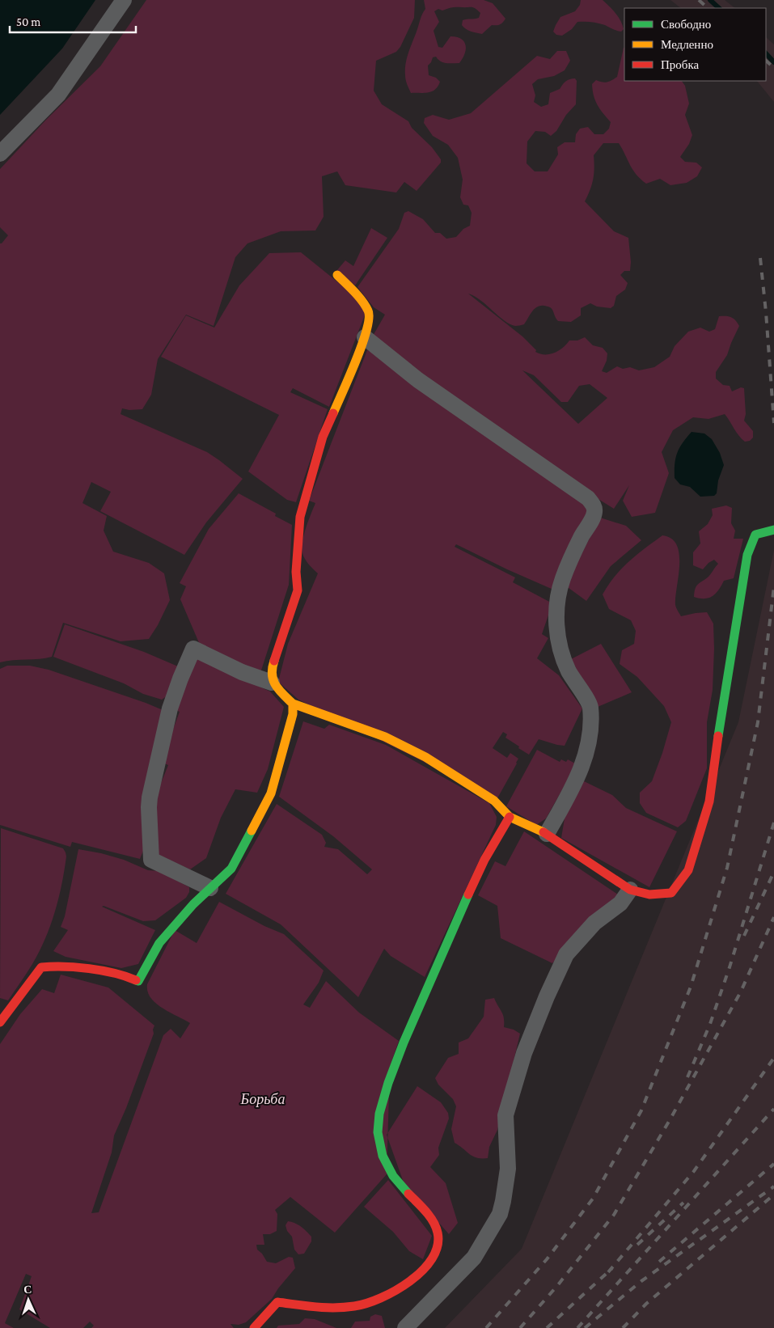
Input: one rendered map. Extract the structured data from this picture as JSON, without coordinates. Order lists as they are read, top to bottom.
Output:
{
  "parks": ["Борьба"],
  "legend": ["Свободно", "Медленно", "Пробка"],
  "scale_bar": "50 m",
  "north": "top"
}
